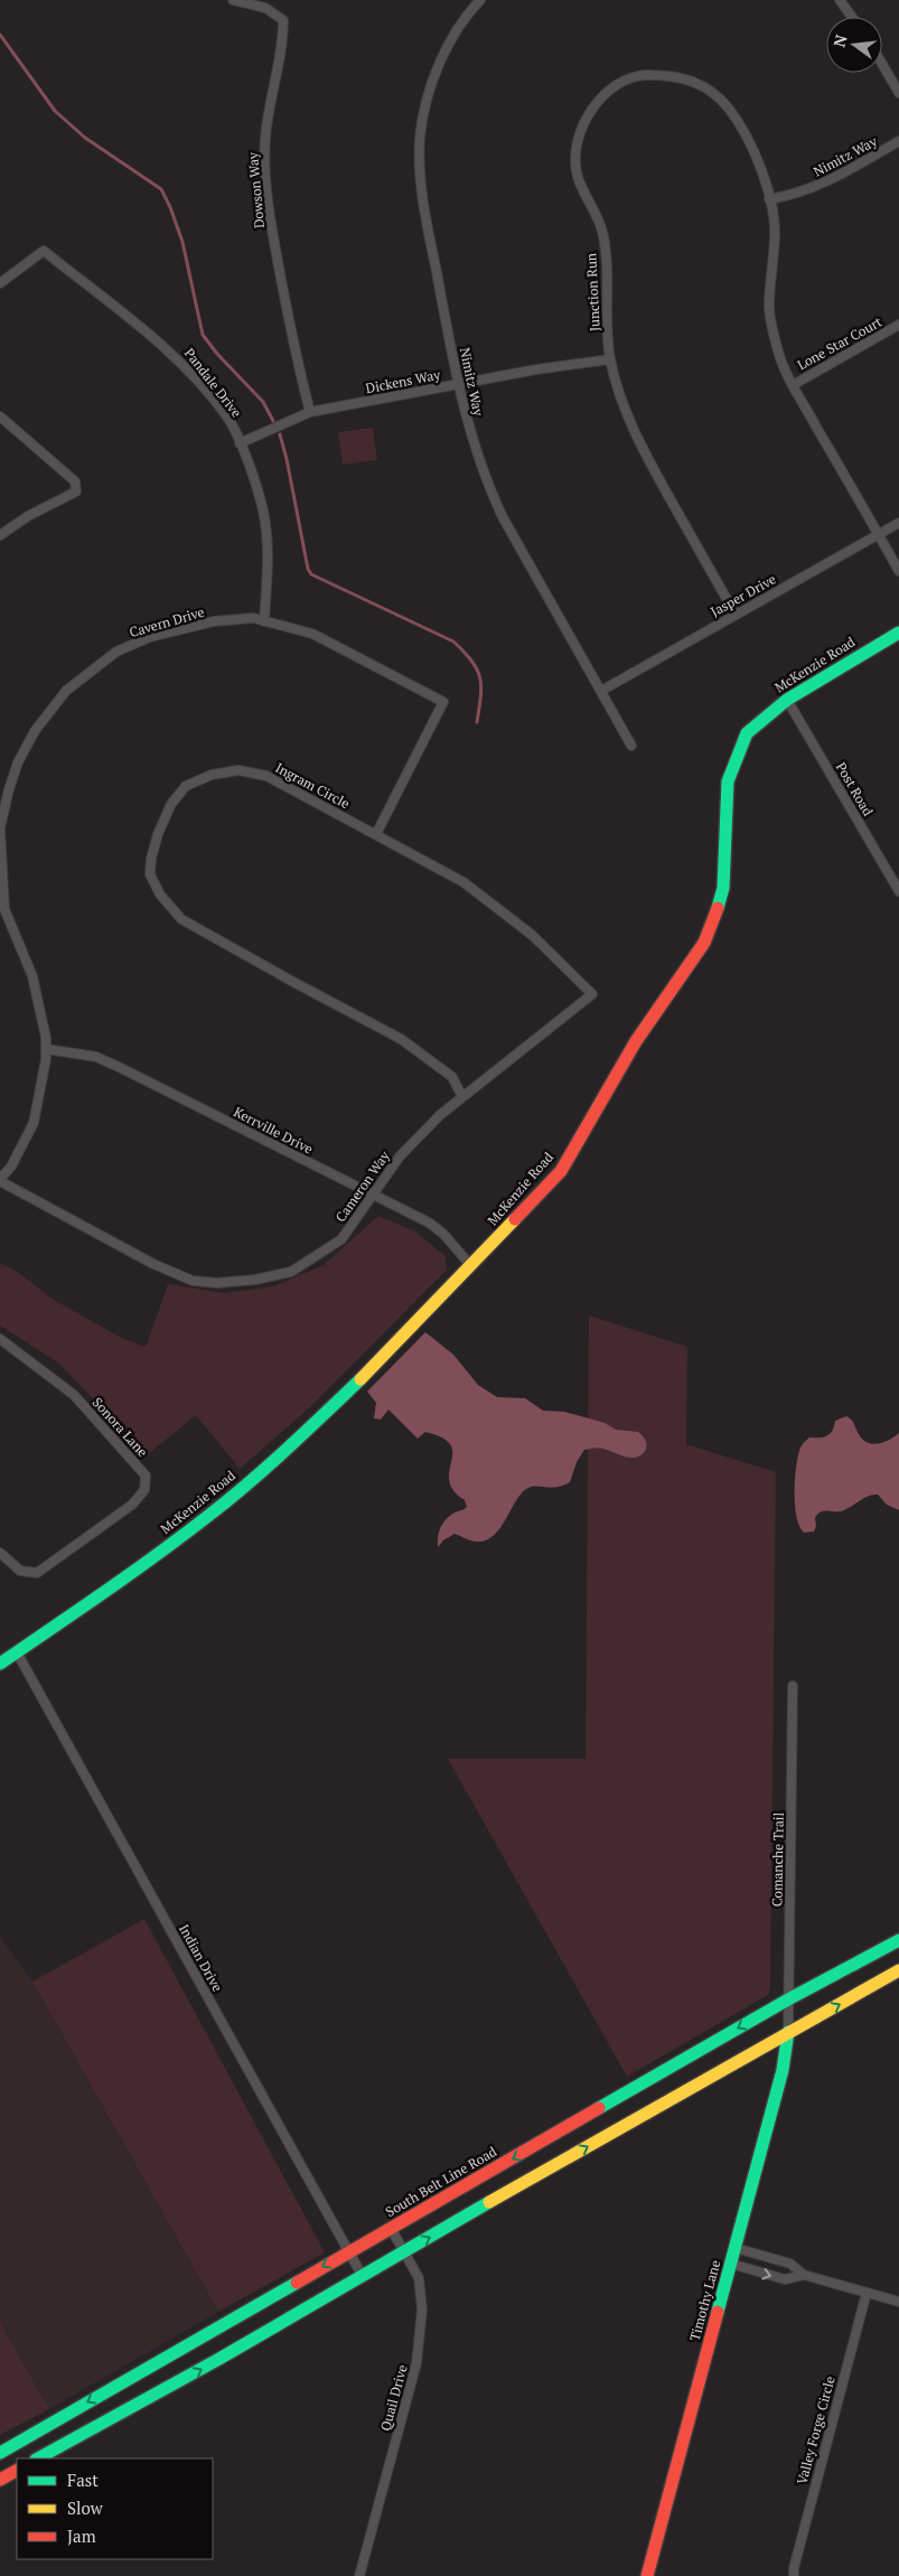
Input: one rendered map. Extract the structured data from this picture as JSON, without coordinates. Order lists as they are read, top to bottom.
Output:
{
  "streets": {
    "main road": ["McKenzie Road", "South Belt Line Road", "Timothy Lane"],
    "street": [
      "Nimitz Way",
      "Dowson Way",
      "Junction Run",
      "Lone Star Court",
      "Dickens Way",
      "Pandale Drive",
      "Jasper Drive",
      "Cavern Drive",
      "Ingram Circle",
      "Post Road",
      "Kerrville Drive",
      "Cameron Way",
      "Sonora Lane",
      "Comanche Trail",
      "Indian Drive",
      "Quail Drive",
      "Valley Forge Circle"
    ]
  },
  "crossings": [
    ["Nimitz Way", "Junction Run"],
    ["Nimitz Way", "Dickens Way"],
    ["Nimitz Way", "Jasper Drive"],
    ["Dowson Way", "Dickens Way"],
    ["Junction Run", "Lone Star Court"],
    ["Junction Run", "Dickens Way"],
    ["Junction Run", "Jasper Drive"],
    ["Dickens Way", "Pandale Drive"],
    ["Pandale Drive", "Cavern Drive"],
    ["Cavern Drive", "Ingram Circle"],
    ["Cavern Drive", "Kerrville Drive"],
    ["Cavern Drive", "Cameron Way"],
    ["McKenzie Road", "Post Road"],
    ["McKenzie Road", "Kerrville Drive"],
    ["McKenzie Road", "Indian Drive"],
    ["Ingram Circle", "Cameron Way"],
    ["Kerrville Drive", "Cameron Way"],
    ["Comanche Trail", "South Belt Line Road"],
    ["Comanche Trail", "Timothy Lane"],
    ["Indian Drive", "South Belt Line Road"],
    ["South Belt Line Road", "Quail Drive"]
  ],
  "legend": ["Fast", "Slow", "Jam"],
  "north": "left"
}
